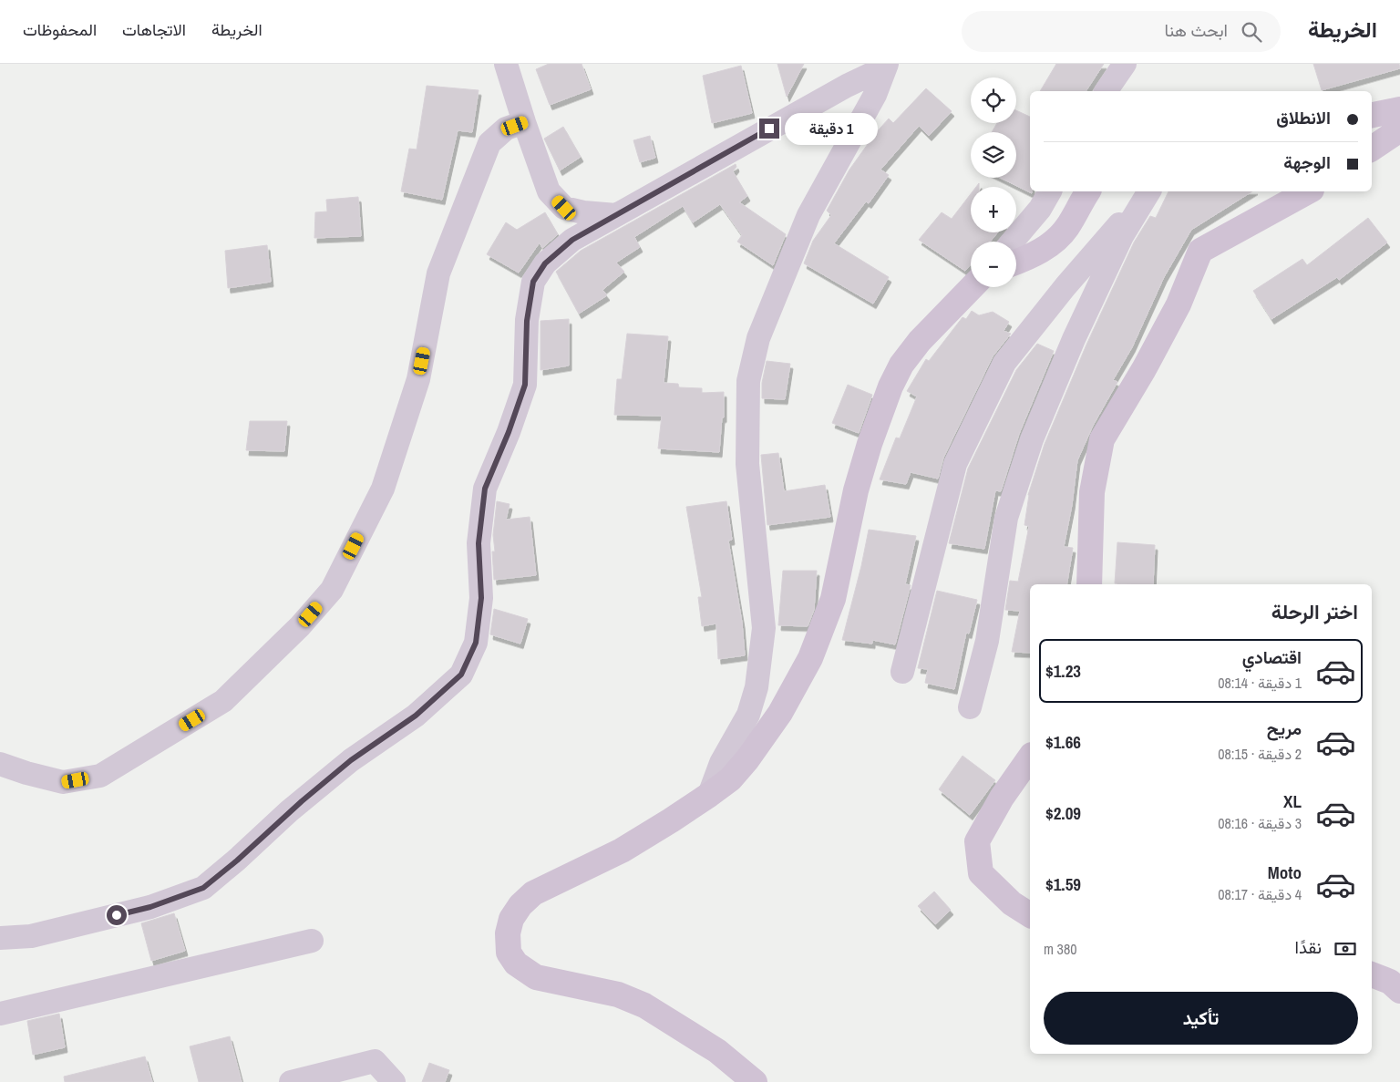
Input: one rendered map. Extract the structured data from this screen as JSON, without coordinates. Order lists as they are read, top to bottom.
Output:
{
  "page": {
    "header": "الخريطة",
    "search": "ابحث هنا",
    "nav": ["الخريطة", "الاتجاهات", "المحفوظات"],
    "map_buttons": ["+", "−"],
    "banner": ["الانطلاق", "الوجهة"],
    "bubble": "1 دقيقة",
    "heading": "اختر الرحلة",
    "list": [
      {
        "name": "اقتصادي",
        "note": "1 دقيقة · 08:14",
        "value": "$1.23"
      },
      {
        "name": "مريح",
        "note": "2 دقيقة · 08:15",
        "value": "$1.66"
      },
      {
        "name": "XL",
        "note": "3 دقيقة · 08:16",
        "value": "$2.09"
      },
      {
        "name": "Moto",
        "note": "4 دقيقة · 08:17",
        "value": "$1.59"
      }
    ],
    "pay": ["نقدًا", "380 m"],
    "buttons": "تأكيد"
  }
}
